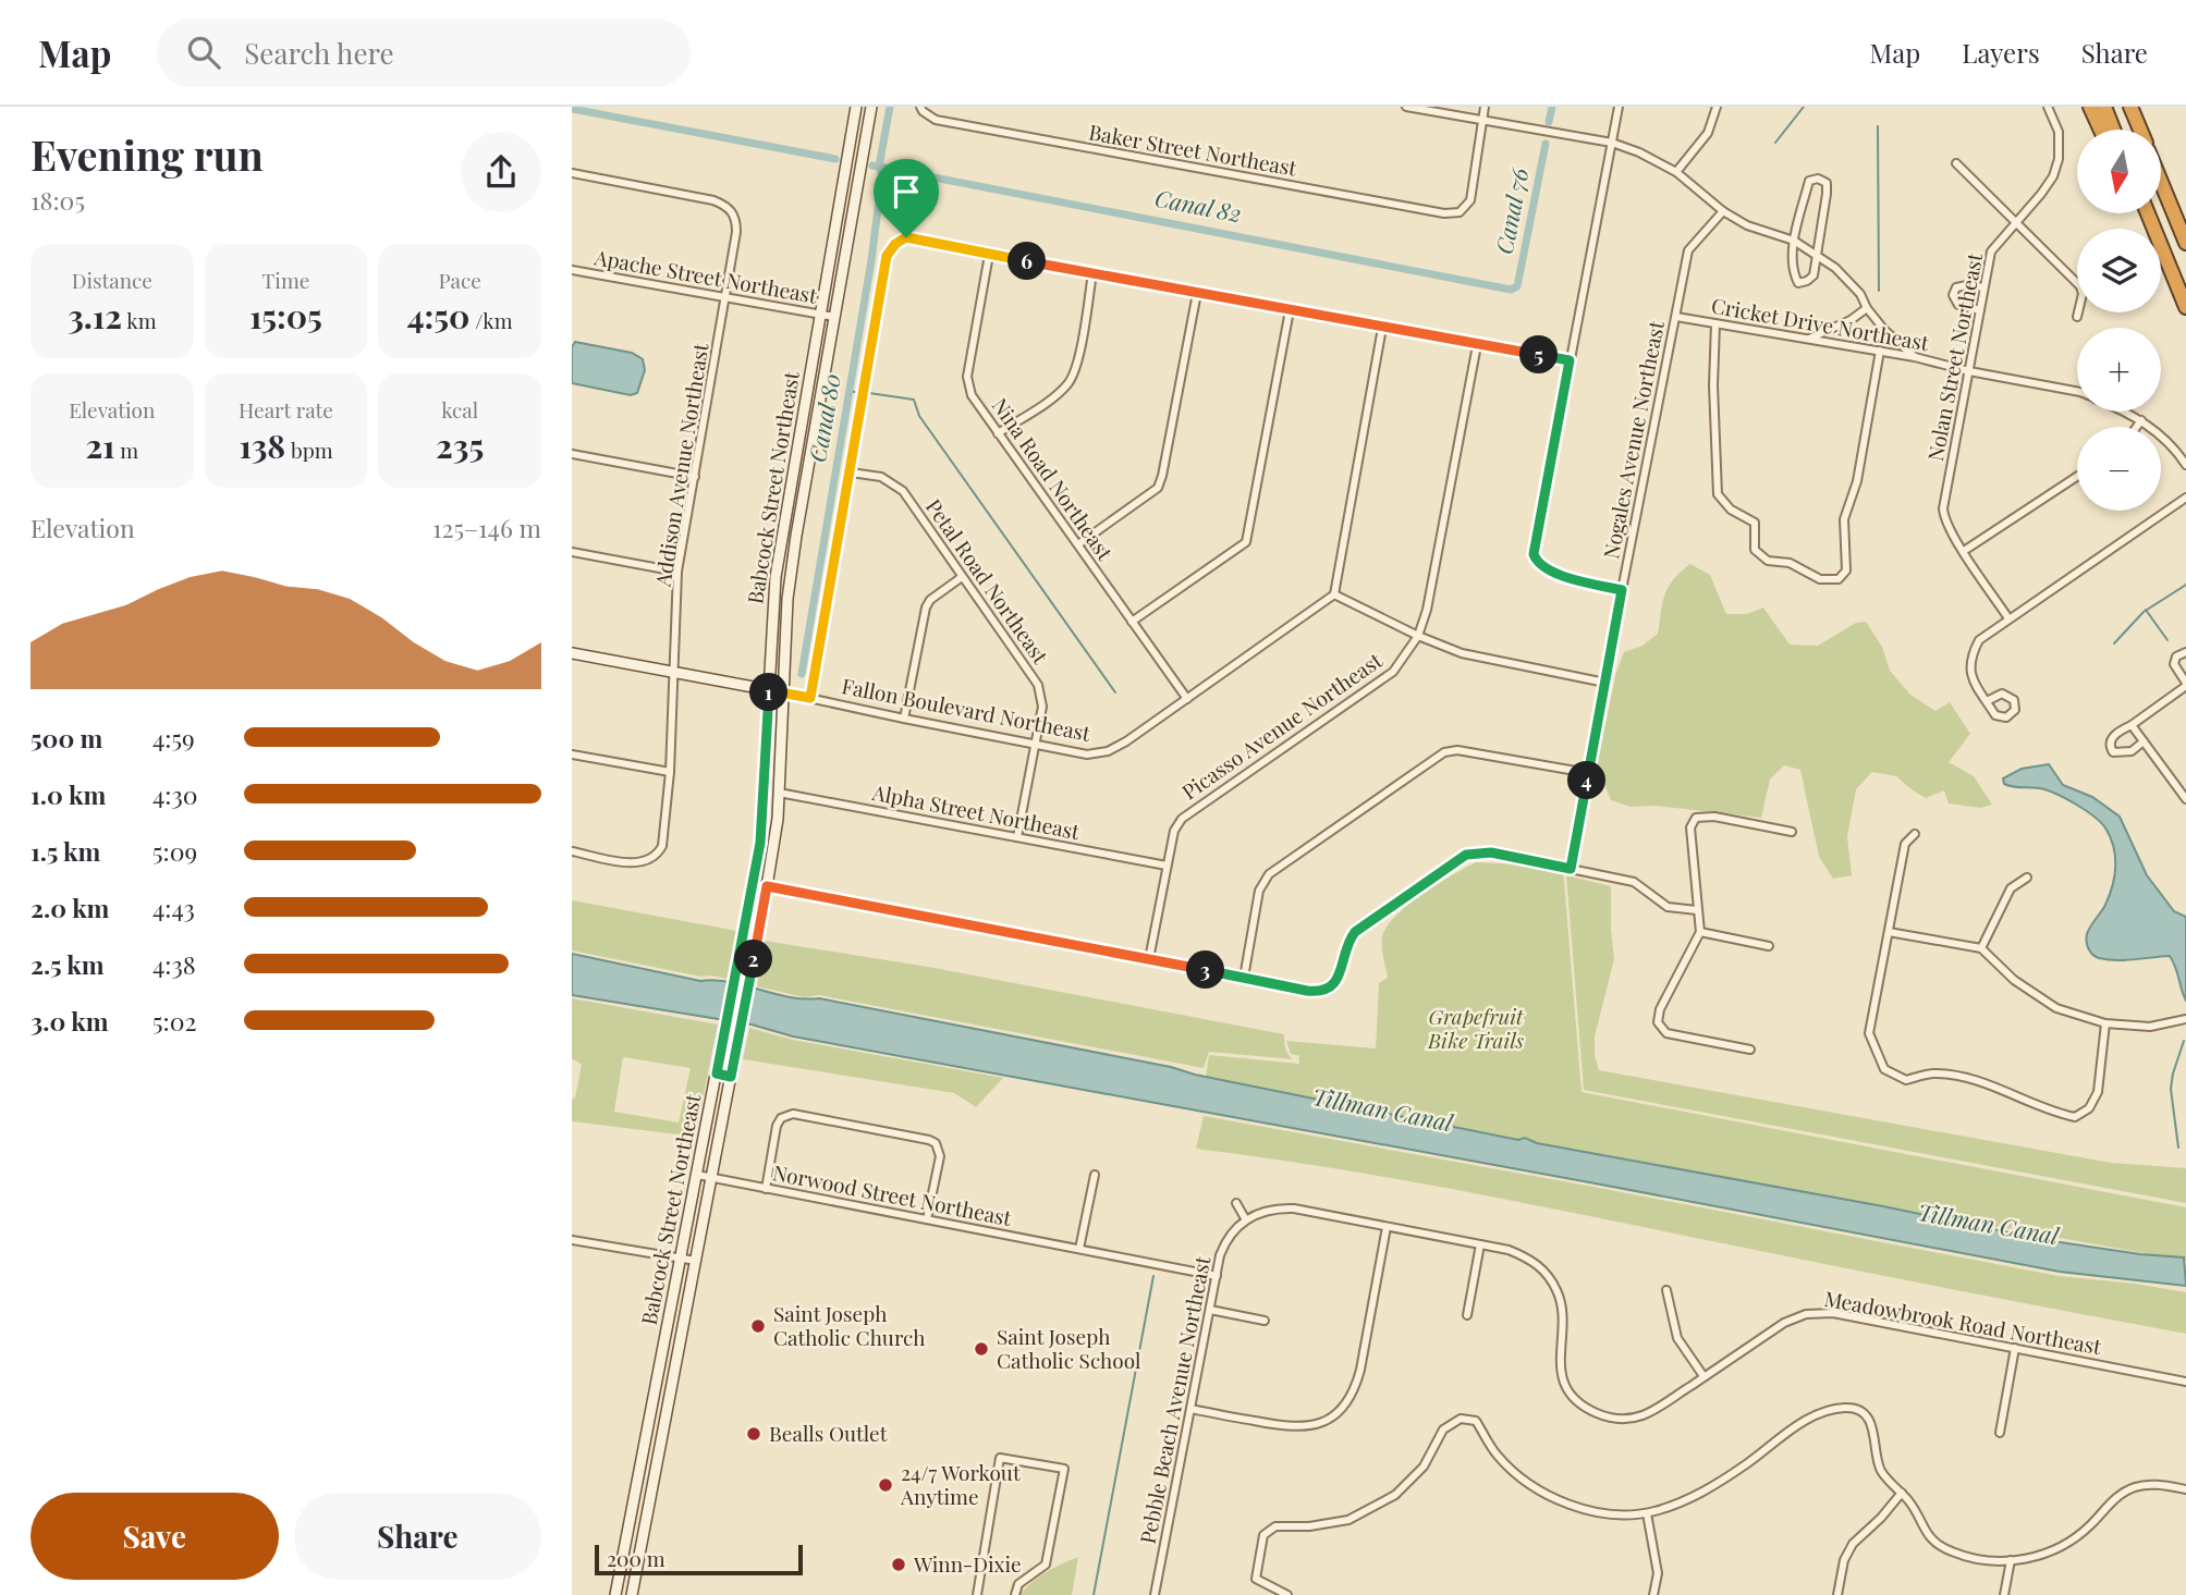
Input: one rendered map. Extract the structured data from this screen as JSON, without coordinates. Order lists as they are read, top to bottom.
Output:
{
  "streets": {
    "main road": ["Babcock Street Northeast", "Fallon Boulevard Northeast"],
    "street": [
      "Baker Street Northeast",
      "Apache Street Northeast",
      "Cricket Drive Northeast",
      "Nolan Street Northeast",
      "Nogales Avenue Northeast",
      "Addison Avenue Northeast",
      "Nina Road Northeast",
      "Petal Road Northeast",
      "Picasso Avenue Northeast",
      "Alpha Street Northeast",
      "Norwood Street Northeast",
      "Meadowbrook Road Northeast",
      "Pebble Beach Avenue Northeast"
    ]
  },
  "crossings": [
    ["Apache Street Northeast", "Addison Avenue Northeast"],
    ["Apache Street Northeast", "Babcock Street Northeast"],
    ["Cricket Drive Northeast", "Nolan Street Northeast"],
    ["Cricket Drive Northeast", "Nogales Avenue Northeast"],
    ["Addison Avenue Northeast", "Fallon Boulevard Northeast"],
    ["Nina Road Northeast", "Fallon Boulevard Northeast"],
    ["Babcock Street Northeast", "Fallon Boulevard Northeast"],
    ["Babcock Street Northeast", "Alpha Street Northeast"],
    ["Babcock Street Northeast", "Norwood Street Northeast"],
    ["Petal Road Northeast", "Fallon Boulevard Northeast"],
    ["Petal Road Northeast", "Alpha Street Northeast"],
    ["Picasso Avenue Northeast", "Alpha Street Northeast"],
    ["Norwood Street Northeast", "Pebble Beach Avenue Northeast"],
    ["Meadowbrook Road Northeast", "Pebble Beach Avenue Northeast"]
  ],
  "water": [
    "Canal 82",
    "Canal 76",
    "Canal 80",
    "Tillman Canal"
  ],
  "parks": ["Grapefruit Bike Trails"],
  "places": [
    "Saint Joseph Catholic Church",
    "Saint Joseph Catholic School",
    "Bealls Outlet",
    "24/7 Workout Anytime",
    "Winn-Dixie"
  ],
  "scale_bar": "200 m",
  "north": "bottom",
  "page": {
    "header": "Map",
    "search": "Search here",
    "nav": ["Map", "Layers", "Share"],
    "heading": ["Evening run", "18:05"],
    "map_buttons": ["+", "−"],
    "stats": [
      ["Distance", "3.12 km"],
      ["Time", "15:05"],
      ["Pace", "4:50 /km"],
      ["Elevation", "21 m"],
      ["Heart rate", "138 bpm"],
      ["kcal", "235"]
    ],
    "pins": [
      "6",
      "5",
      "1",
      "4",
      "2",
      "3"
    ],
    "chart": ["Elevation", "125–146 m"],
    "list": [
      {
        "name": "500 m",
        "note": "4:59"
      },
      {
        "name": "1.0 km",
        "note": "4:30"
      },
      {
        "name": "1.5 km",
        "note": "5:09"
      },
      {
        "name": "2.0 km",
        "note": "4:43"
      },
      {
        "name": "2.5 km",
        "note": "4:38"
      },
      {
        "name": "3.0 km",
        "note": "5:02"
      }
    ],
    "buttons": ["Save", "Share"],
    "scale": "200 m"
  }
}
